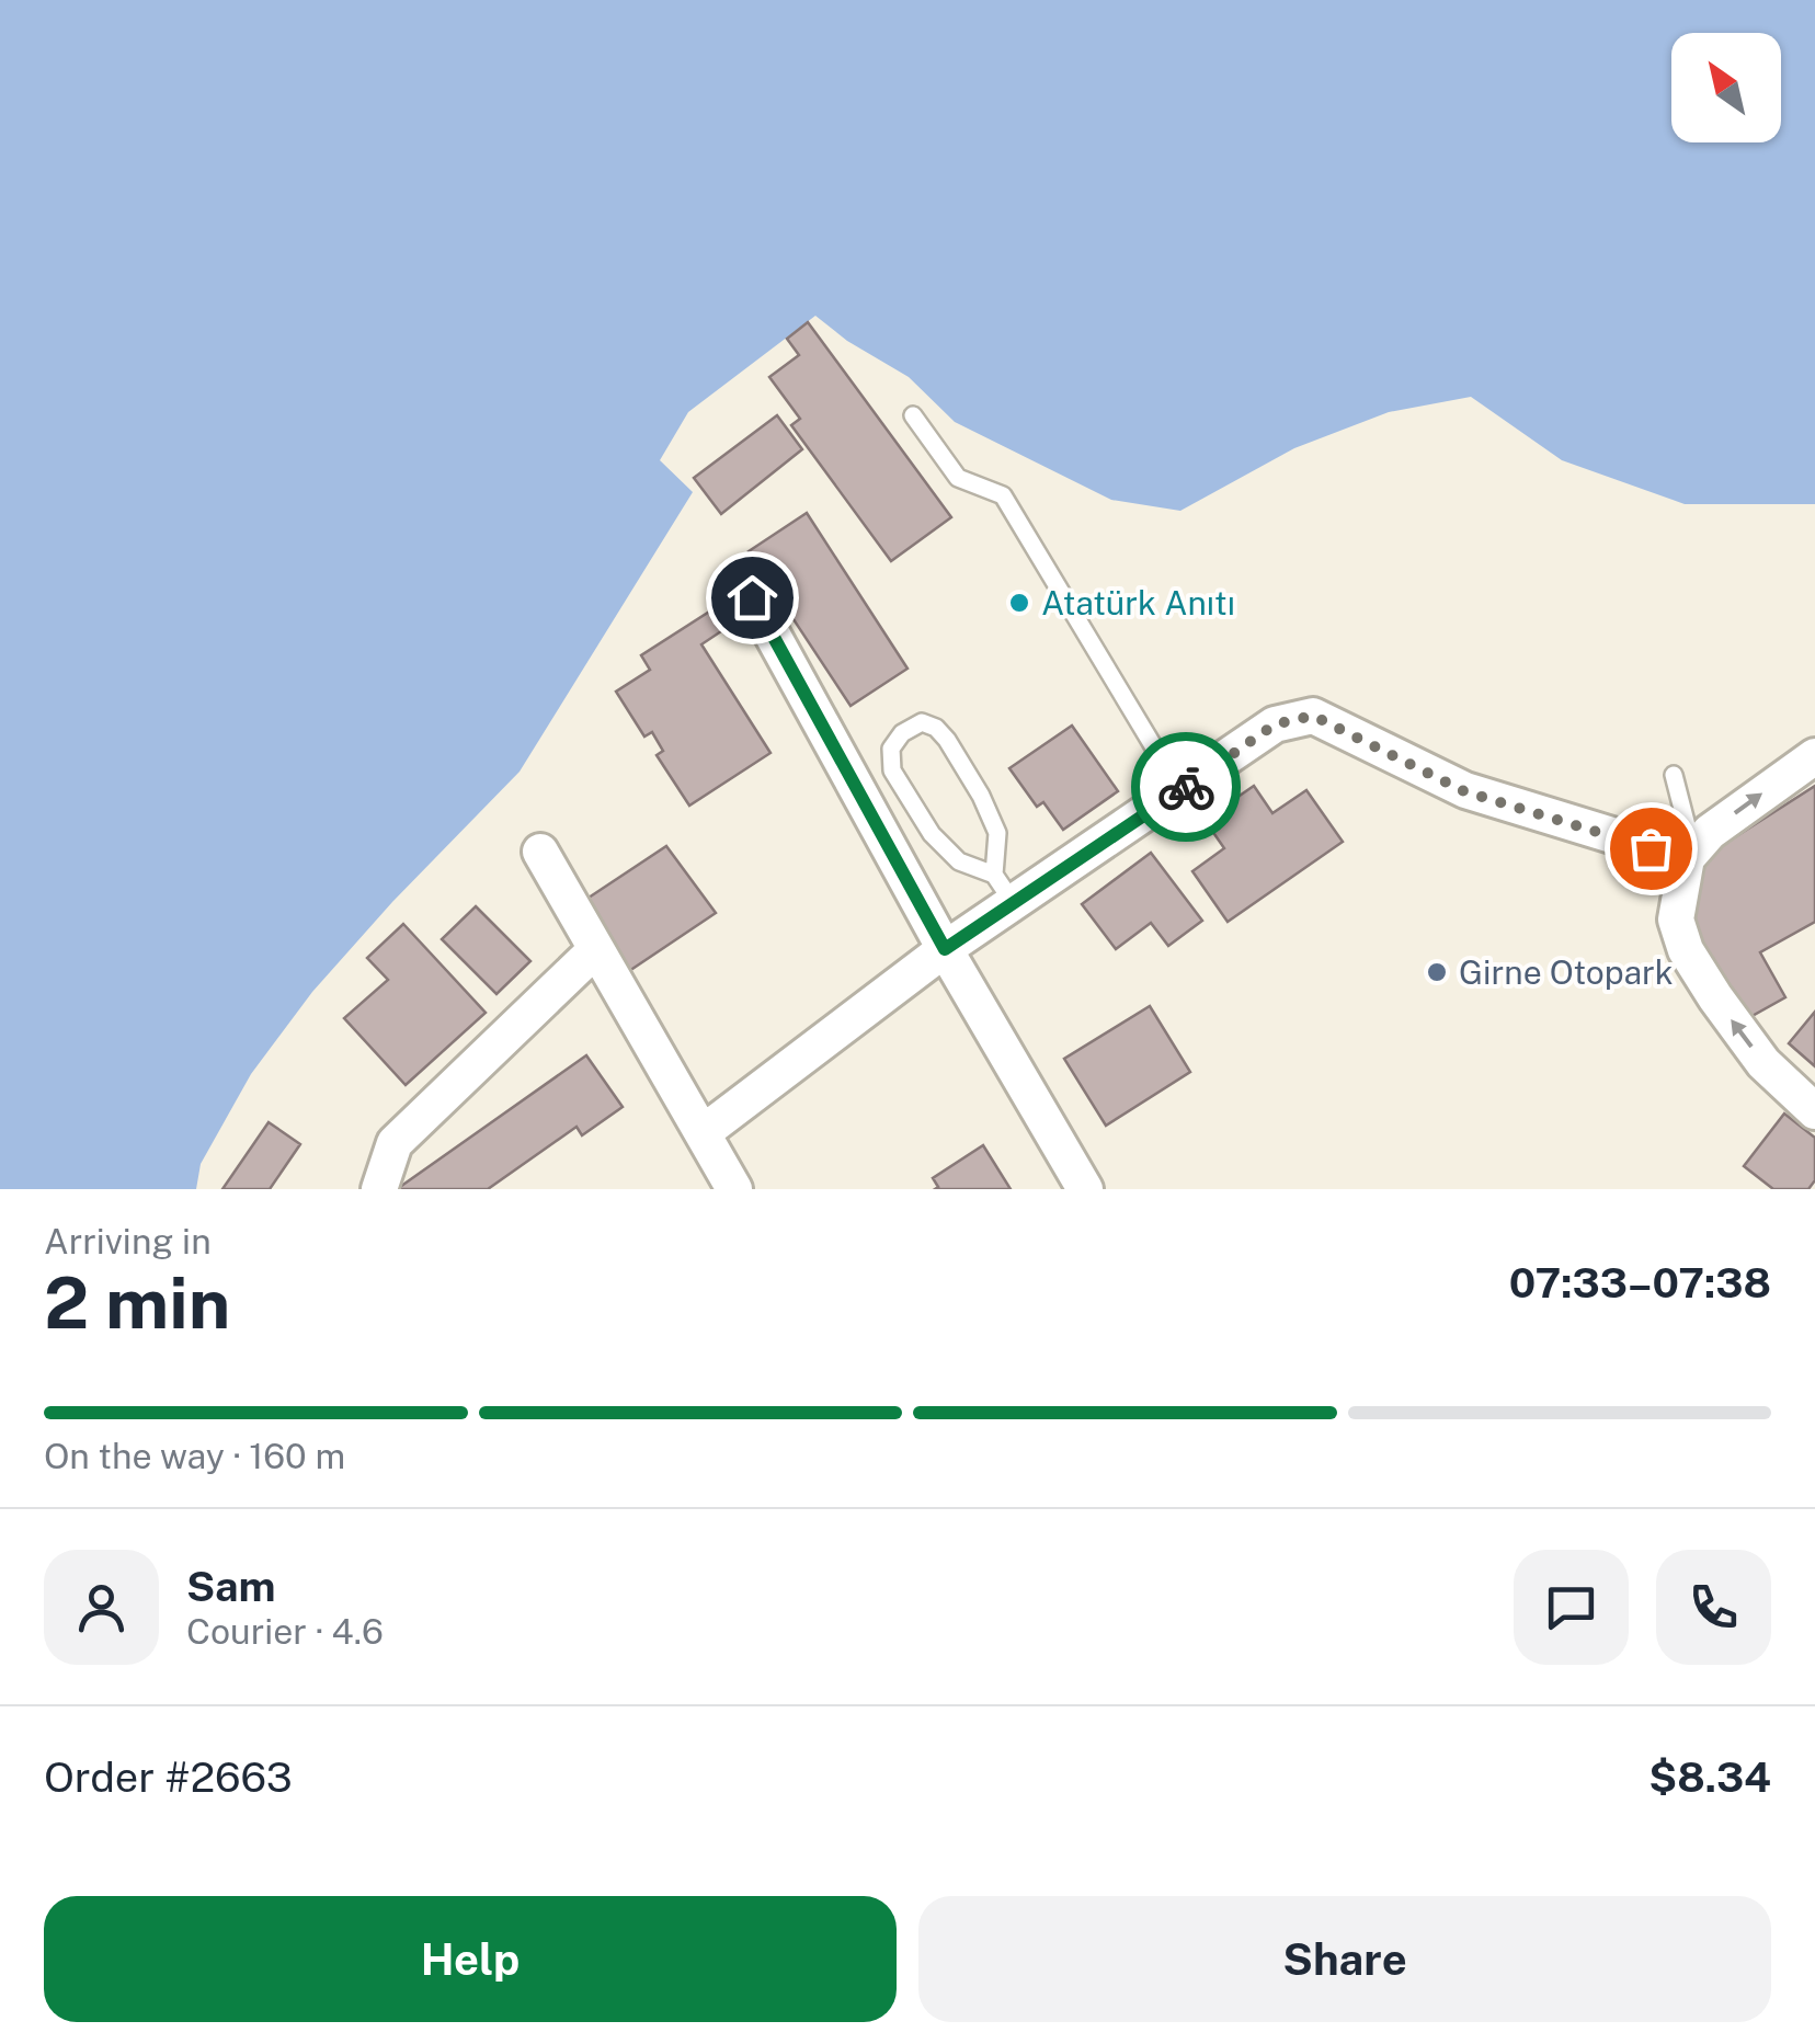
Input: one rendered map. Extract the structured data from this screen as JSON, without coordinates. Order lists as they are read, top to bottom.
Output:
{
  "places": ["Atatürk Anıtı", "Girne Otopark"],
  "north": "top left",
  "page": {
    "heading": ["2 min", "Arriving in", "07:33–07:38"],
    "panel": [
      "Sam",
      "Courier · 4.6",
      "Order #2663",
      "$8.34"
    ],
    "bar": "On the way · 160 m",
    "buttons": ["Help", "Share"]
  }
}
